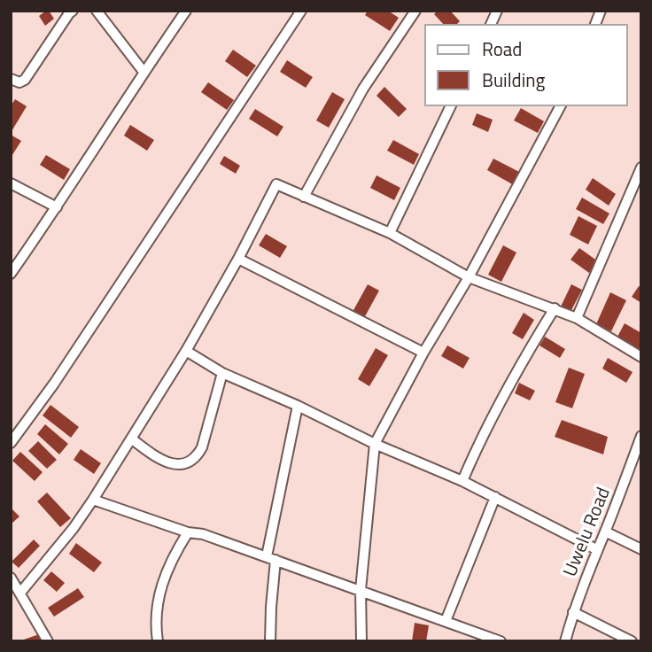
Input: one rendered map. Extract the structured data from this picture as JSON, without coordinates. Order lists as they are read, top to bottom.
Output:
{
  "streets": {
    "street": ["Uwelu Road"]
  },
  "legend": ["Road", "Building"]
}
